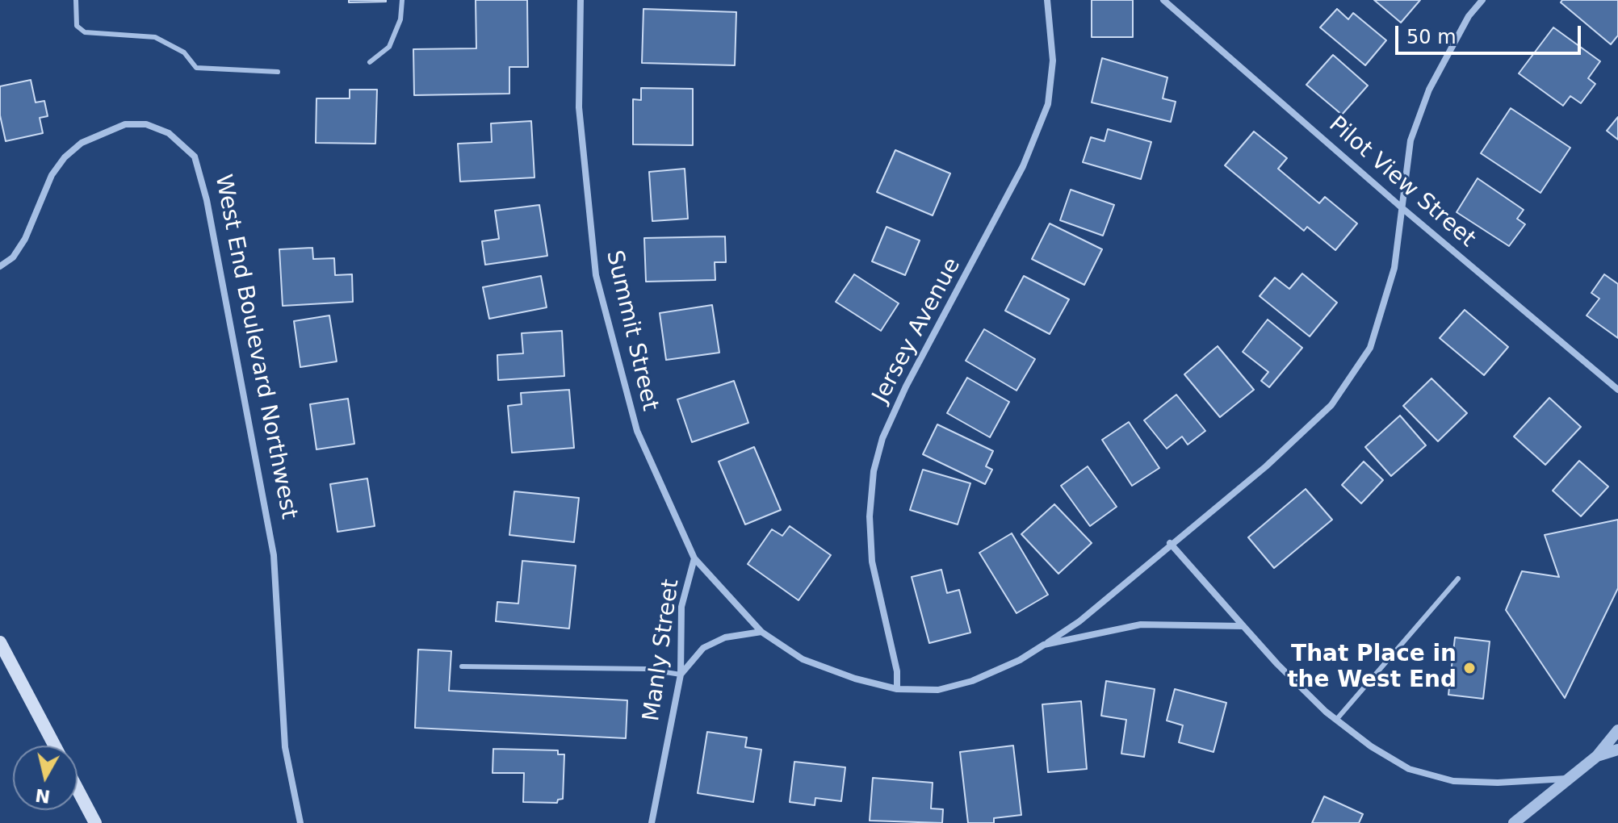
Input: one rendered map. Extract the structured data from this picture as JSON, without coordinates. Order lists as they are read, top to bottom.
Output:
{
  "streets": {
    "street": [
      "Pilot View Street",
      "Summit Street",
      "Jersey Avenue",
      "West End Boulevard Northwest",
      "Manly Street"
    ]
  },
  "crossings": [
    ["Summit Street", "Jersey Avenue"],
    ["Summit Street", "Manly Street"]
  ],
  "places": ["That Place in the West End"],
  "scale_bar": "50 m",
  "north": "bottom"
}
